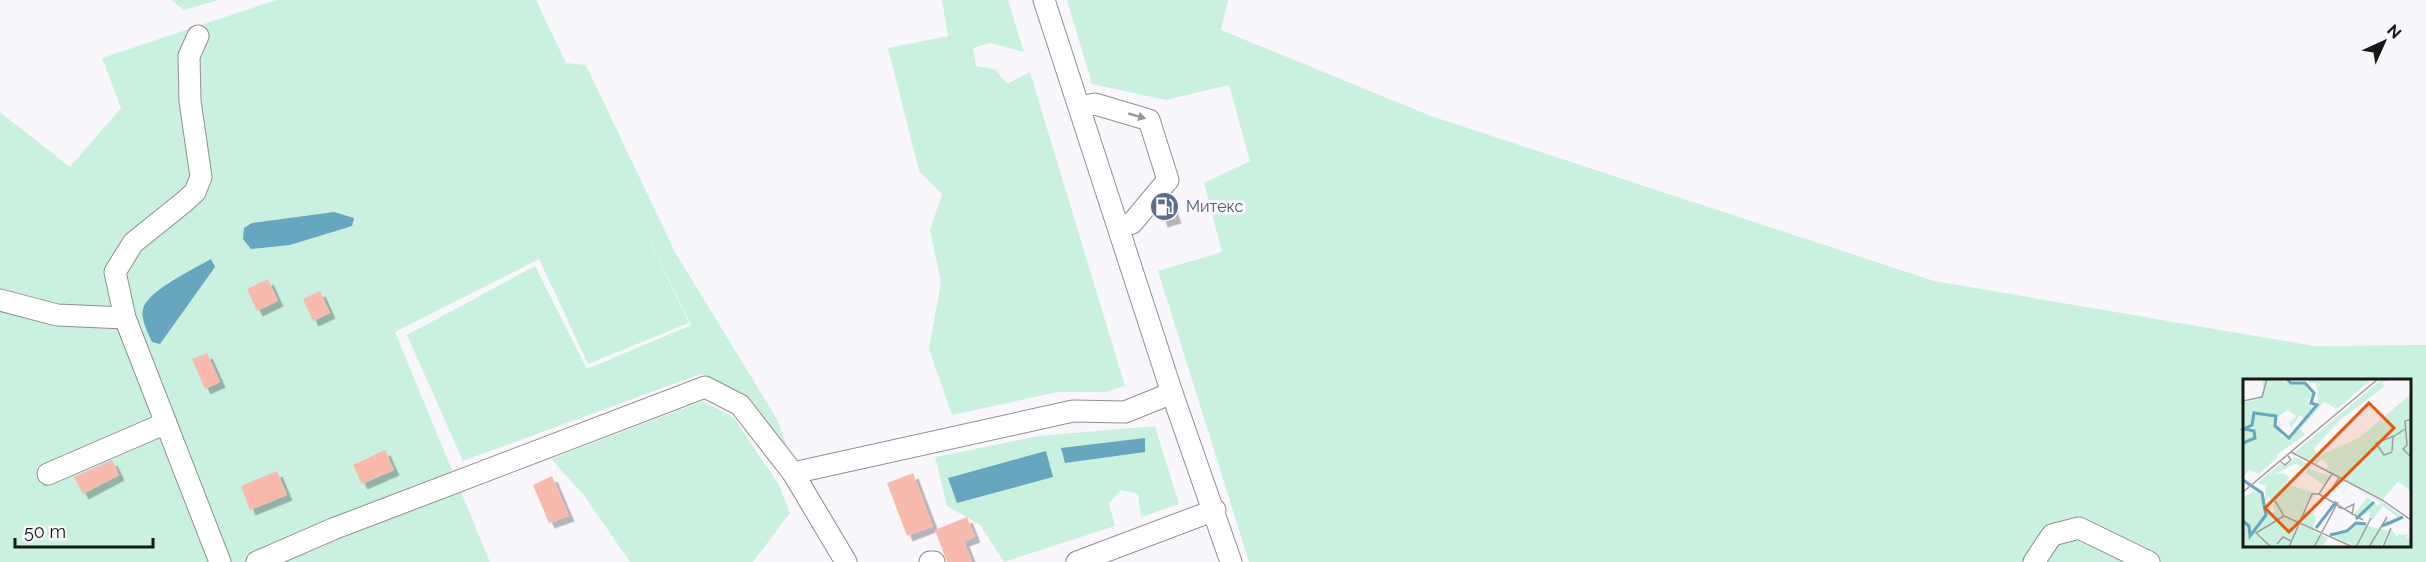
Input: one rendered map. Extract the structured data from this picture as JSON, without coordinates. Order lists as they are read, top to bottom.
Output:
{
  "places": {
    "fuel station": ["Митекс"]
  },
  "scale_bar": "50 m",
  "north": "top right"
}
